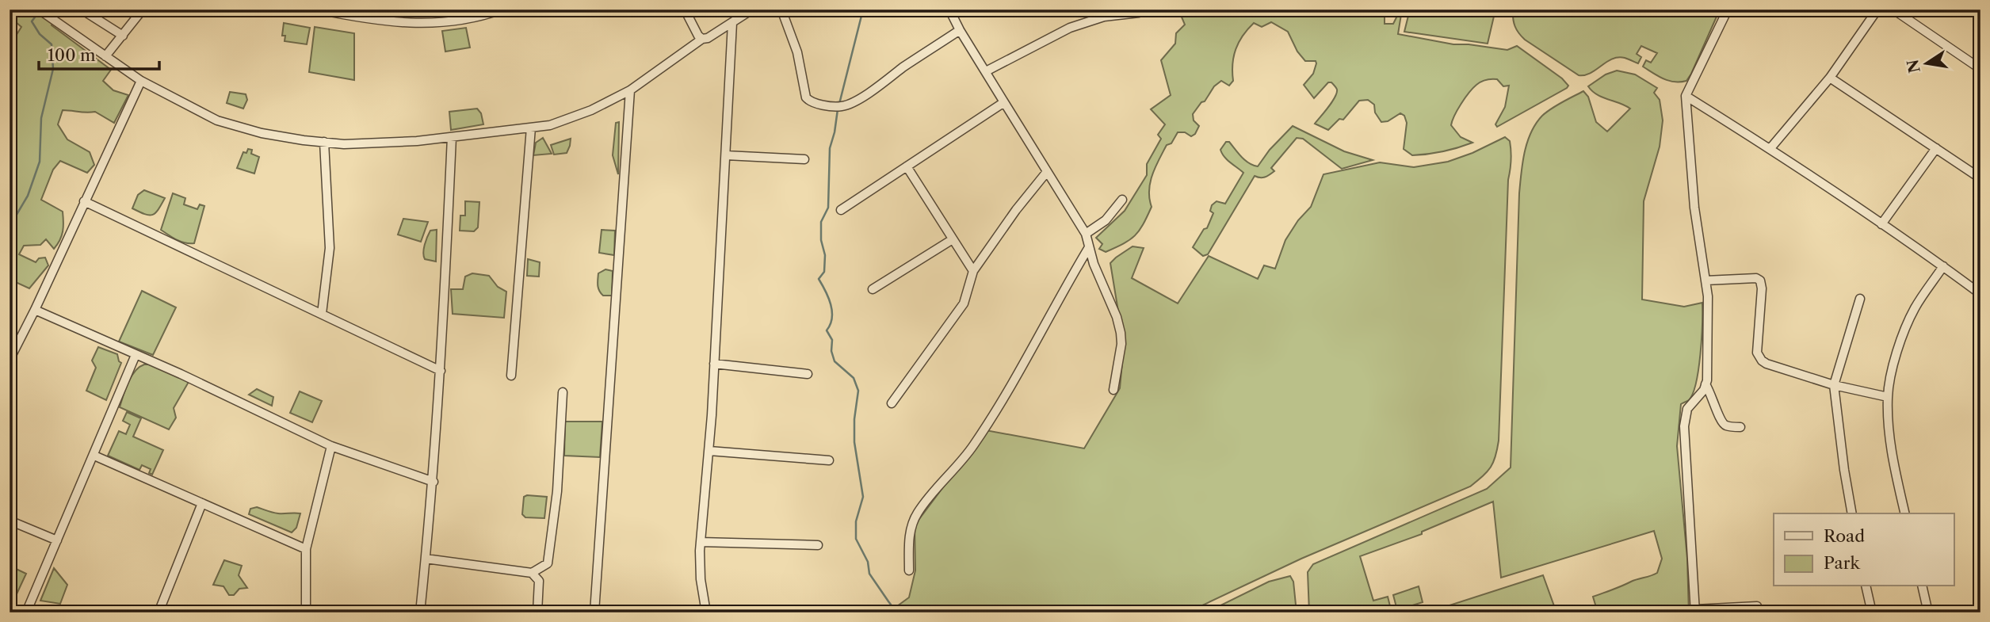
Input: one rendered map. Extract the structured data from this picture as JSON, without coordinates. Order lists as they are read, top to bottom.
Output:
{
  "legend": ["Road", "Park"],
  "scale_bar": "100 m",
  "north": "left"
}
